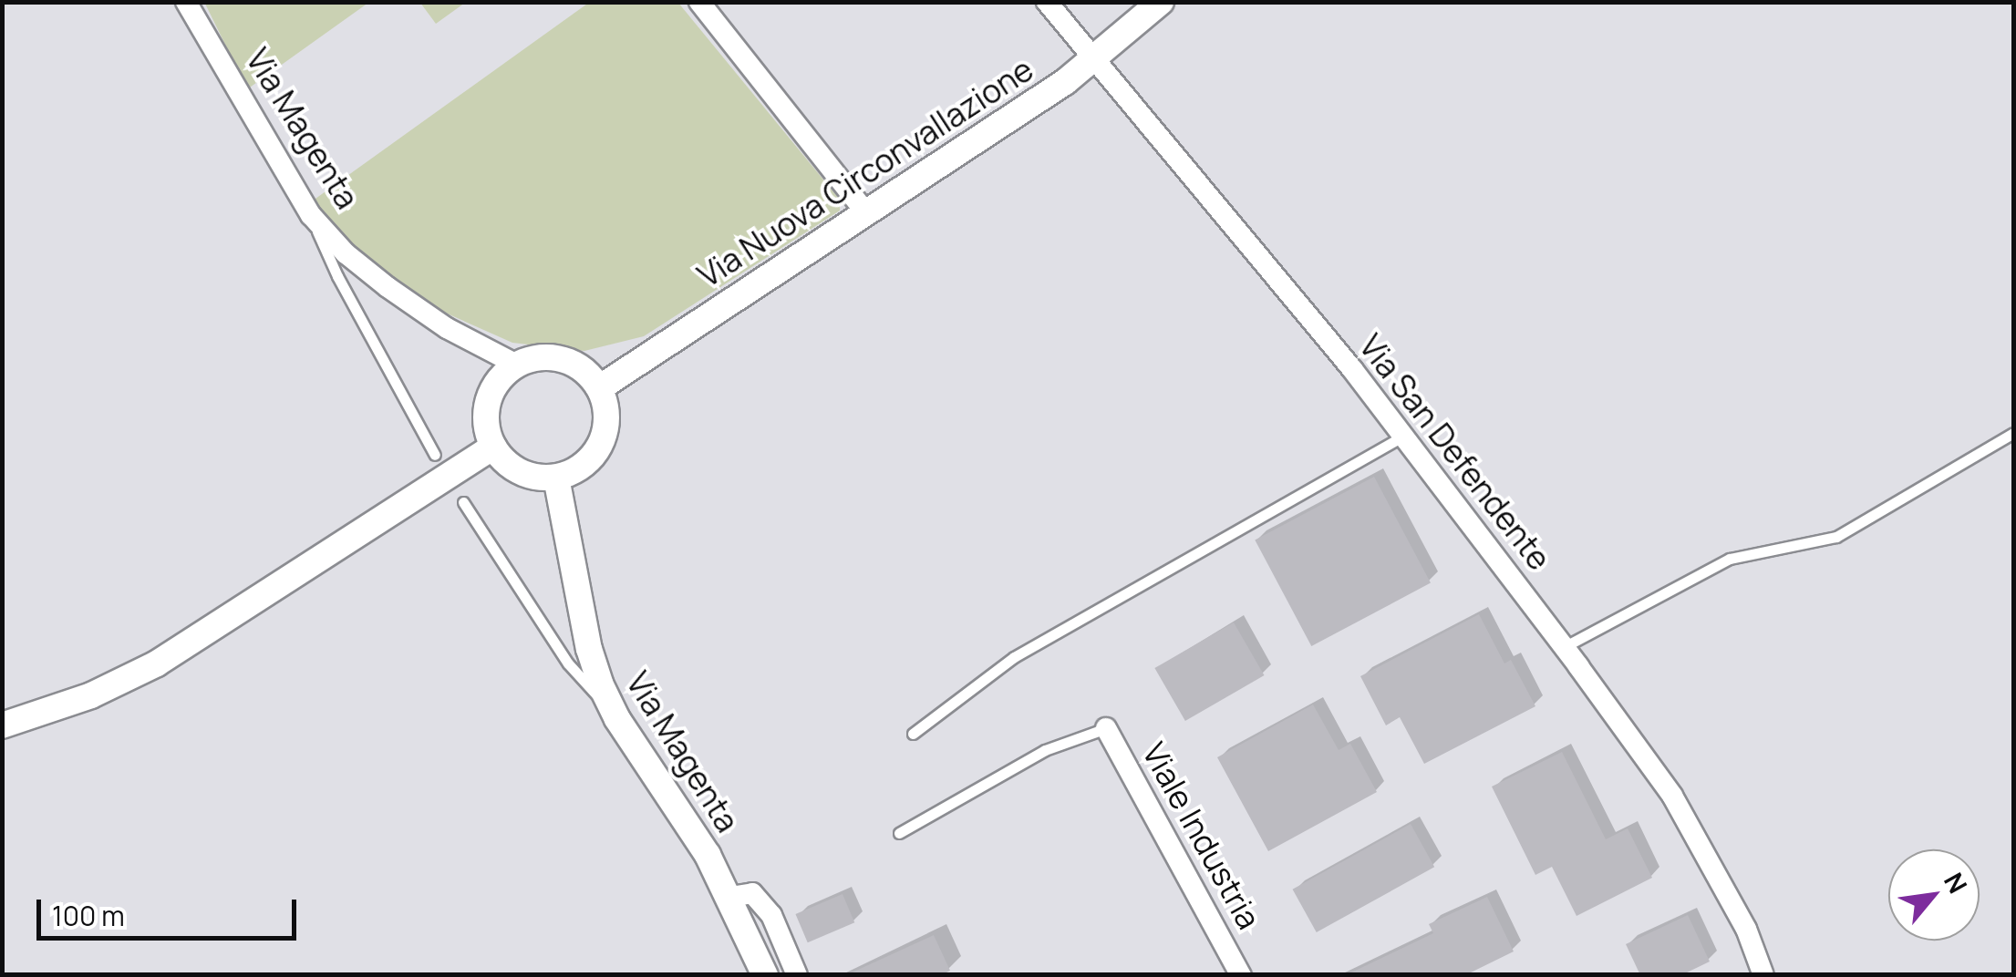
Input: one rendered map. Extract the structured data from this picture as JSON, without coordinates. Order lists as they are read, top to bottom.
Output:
{
  "streets": {
    "street": [
      "Via Magenta",
      "Via Nuova Circonvallazione",
      "Via San Defendente",
      "Viale Industria"
    ]
  },
  "crossings": [
    ["Via Magenta", "Via Nuova Circonvallazione"],
    ["Via Nuova Circonvallazione", "Via San Defendente"]
  ],
  "scale_bar": "100 m",
  "north": "top right"
}
